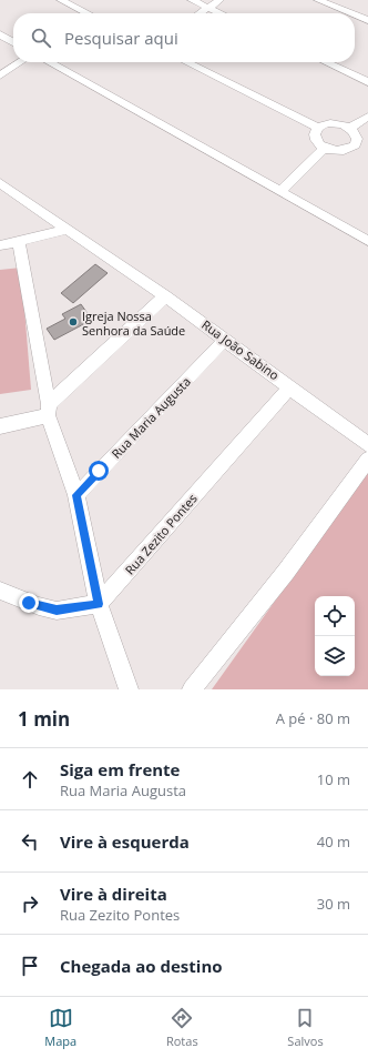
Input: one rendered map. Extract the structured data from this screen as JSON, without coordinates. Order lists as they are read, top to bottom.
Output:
{
  "streets": {
    "street": ["Rua João Sabino", "Rua Maria Augusta", "Rua Zezito Pontes"]
  },
  "crossings": [
    ["Rua João Sabino", "Rua Maria Augusta"],
    ["Rua João Sabino", "Rua Zezito Pontes"]
  ],
  "places": ["Igreja Nossa Senhora da Saúde"],
  "page": {
    "search": "Pesquisar aqui",
    "heading": ["1 min", "A pé · 80 m"],
    "list": [
      ["Siga em frente", "Rua Maria Augusta", "10 m"],
      ["Vire à esquerda", "40 m"],
      ["Vire à direita", "Rua Zezito Pontes", "30 m"],
      "Chegada ao destino"
    ],
    "nav": ["Mapa", "Rotas", "Salvos"]
  }
}
